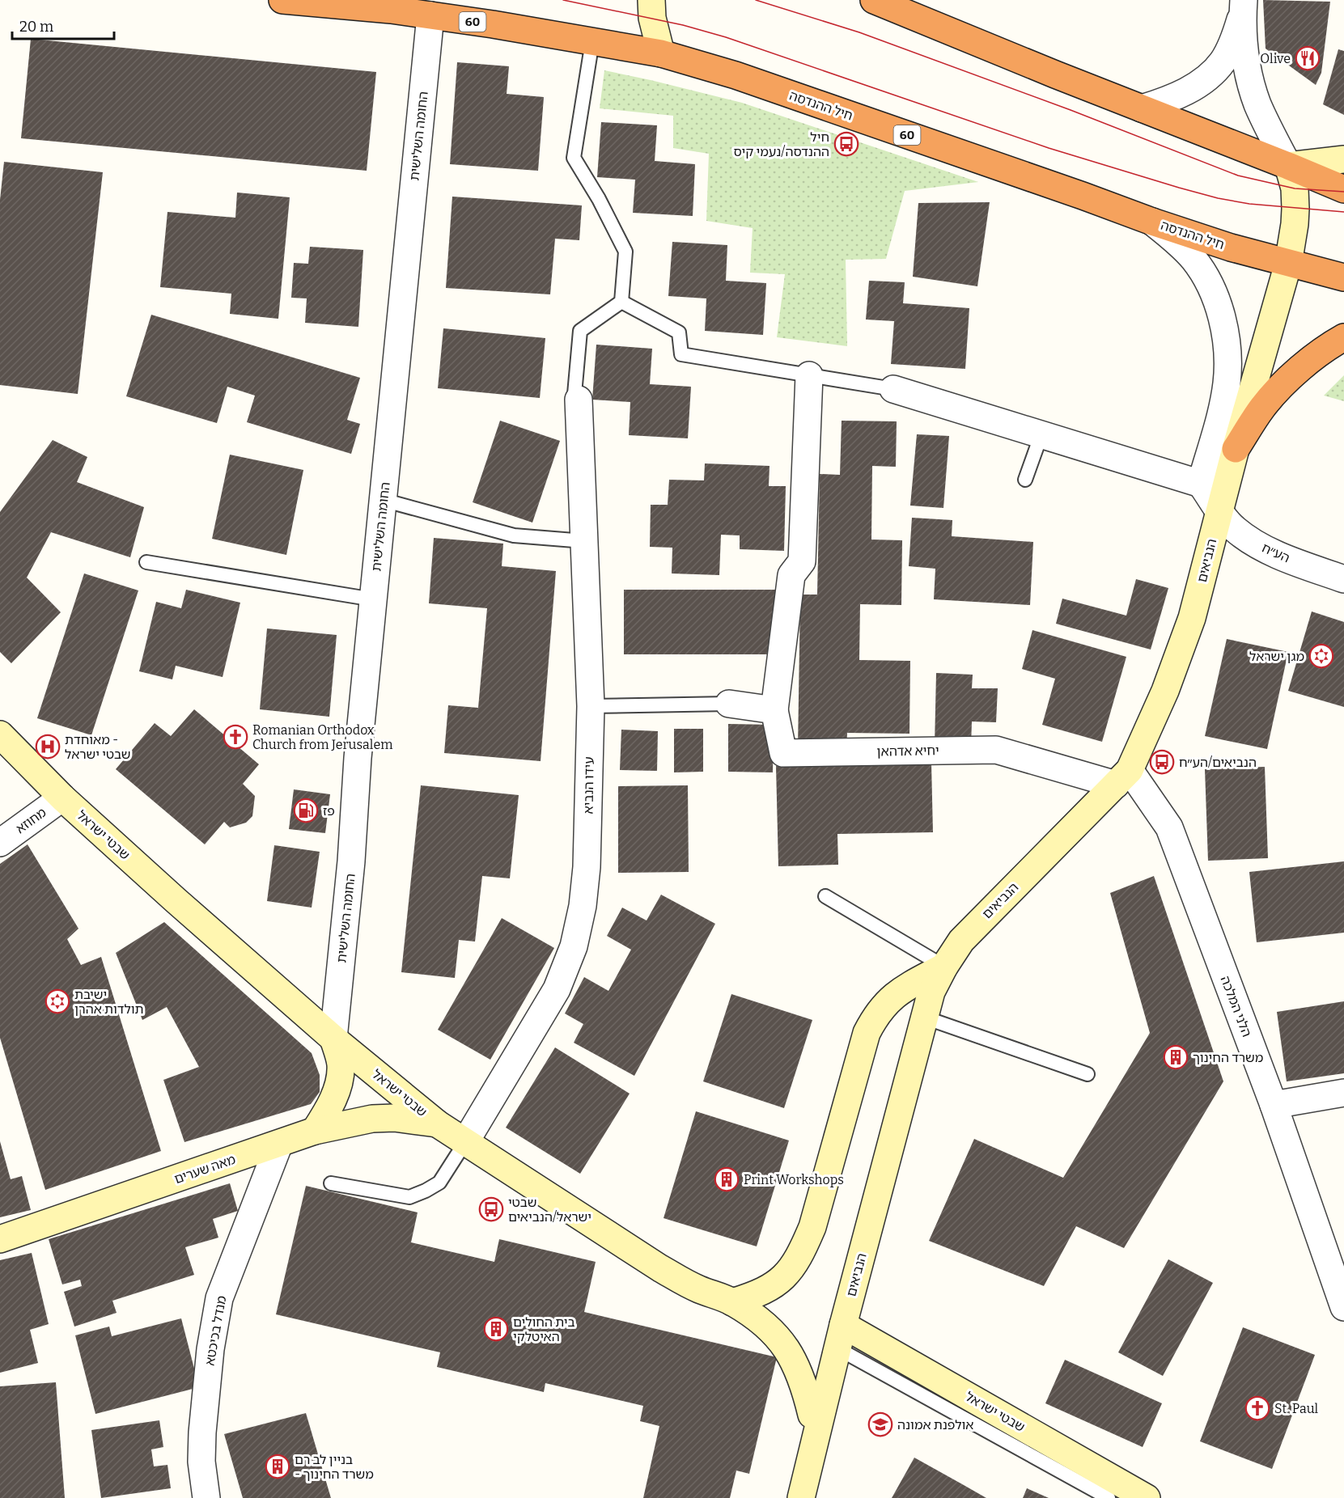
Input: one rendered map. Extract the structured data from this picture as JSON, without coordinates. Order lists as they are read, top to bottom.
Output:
{
  "streets": {
    "highway": ["60", "חיל ההנדסה"],
    "street": [
      "החומה השלישית",
      "הע״ח",
      "הנביאים",
      "יחיא אדהאן",
      "עידו הנביא",
      "מחוזא",
      "שבטי ישראל",
      "הלני המלכה",
      "מאה שערים",
      "מנדל בכיכטא"
    ]
  },
  "crossings": [
    ["חיל ההנדסה", "החומה השלישית"],
    ["חיל ההנדסה", "הנביאים"],
    ["החומה השלישית", "שבטי ישראל"],
    ["הע״ח", "הנביאים"],
    ["הנביאים", "יחיא אדהאן"],
    ["הנביאים", "שבטי ישראל"],
    ["הנביאים", "הלני המלכה"],
    ["יחיא אדהאן", "הלני המלכה"],
    ["עידו הנביא", "שבטי ישראל"],
    ["מחוזא", "שבטי ישראל"],
    ["שבטי ישראל", "מאה שערים"],
    ["מאה שערים", "מנדל בכיכטא"]
  ],
  "places": {
    "restaurant": ["Olive"],
    "bus stop": ["חיל ההנדסה/נעמי קיס", "הנביאים/הע״ח", "שבטי ישראל/הנביאים"],
    "synagogue": ["מגן ישראל", "ישיבת תולדות אהרן"],
    "church": ["Romanian Orthodox Church from Jerusalem", "St. Paul"],
    "hospital": ["מאוחדת - שבטי ישראל"],
    "fuel station": ["פז"],
    "building": [
      "משרד החינוך",
      "Print Workshops",
      "בית החולים האיטלקי",
      "בניין לב רם - משרד החינוך"
    ],
    "school or university": ["אולפנת אמונה"]
  },
  "scale_bar": "20 m"
}
